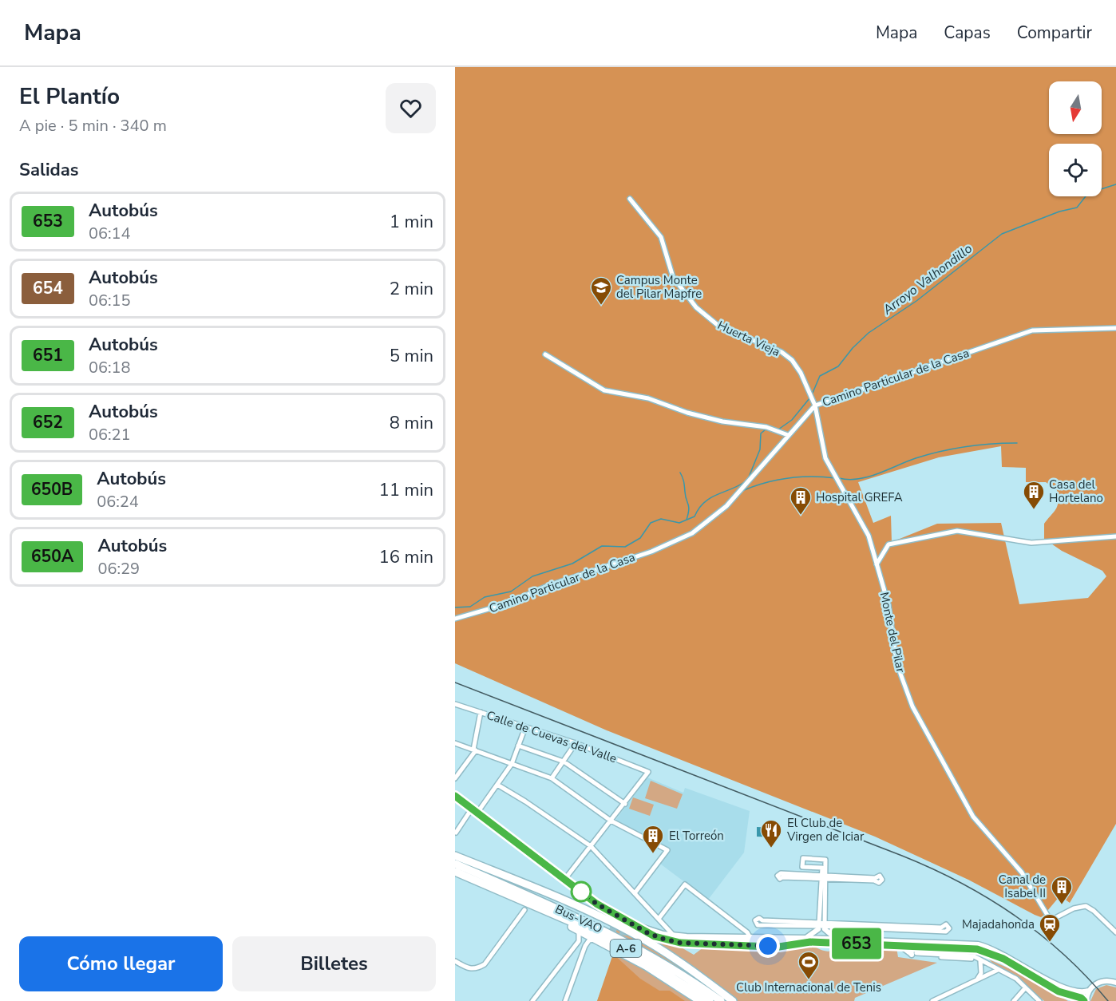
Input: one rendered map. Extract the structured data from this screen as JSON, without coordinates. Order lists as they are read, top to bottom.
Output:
{
  "streets": {
    "highway": ["Bus-VAO", "A-6"],
    "street": [
      "Huerta Vieja",
      "Camino Particular de la Casa",
      "Monte del Pilar",
      "Calle de Cuevas del Valle"
    ]
  },
  "crossings": [
    ["Huerta Vieja", "Monte del Pilar"],
    ["Camino Particular de la Casa", "Monte del Pilar"]
  ],
  "water": ["Arroyo Valhondillo"],
  "places": {
    "school or university": ["Campus Monte del Pilar Mapfre"],
    "building": [
      "Casa del Hortelano",
      "Hospital GREFA",
      "El Torreón",
      "Canal de Isabel II"
    ],
    "restaurant": ["El Club de Virgen de Iciar"],
    "station": ["Majadahonda"],
    "sports": ["Club Internacional de Tenis"]
  },
  "lines": ["bus line 653"],
  "north": "bottom",
  "page": {
    "header": "Mapa",
    "nav": ["Mapa", "Capas", "Compartir"],
    "heading": [
      ["El Plantío", "A pie · 5 min · 340 m"],
      "Salidas"
    ],
    "on_map": "653",
    "list": [
      {
        "mark": "653",
        "name": "Autobús",
        "note": "06:14",
        "value": "1 min"
      },
      {
        "mark": "654",
        "name": "Autobús",
        "note": "06:15",
        "value": "2 min"
      },
      {
        "mark": "651",
        "name": "Autobús",
        "note": "06:18",
        "value": "5 min"
      },
      {
        "mark": "652",
        "name": "Autobús",
        "note": "06:21",
        "value": "8 min"
      },
      {
        "mark": "650B",
        "name": "Autobús",
        "note": "06:24",
        "value": "11 min"
      },
      {
        "mark": "650A",
        "name": "Autobús",
        "note": "06:29",
        "value": "16 min"
      }
    ],
    "buttons": ["Cómo llegar", "Billetes"]
  }
}
